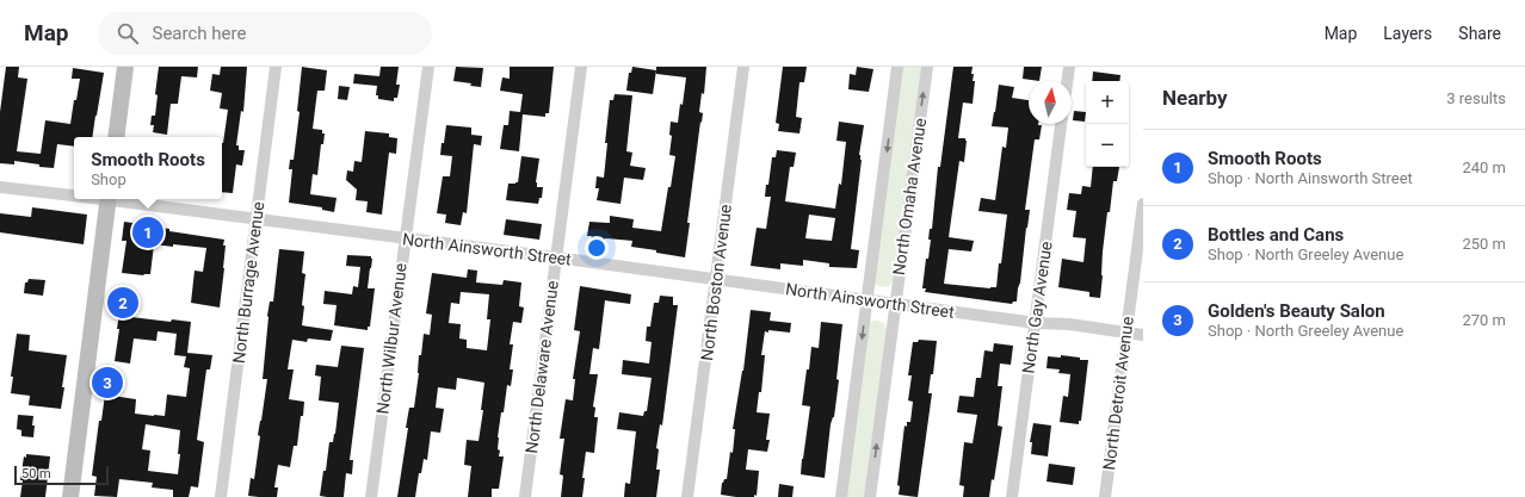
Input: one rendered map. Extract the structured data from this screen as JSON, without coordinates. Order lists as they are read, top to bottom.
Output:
{
  "streets": {
    "street": [
      "North Omaha Avenue",
      "North Ainsworth Street",
      "North Burrage Avenue",
      "North Boston Avenue",
      "North Gay Avenue",
      "North Wilbur Avenue",
      "North Delaware Avenue",
      "North Detroit Avenue"
    ]
  },
  "crossings": [
    ["North Omaha Avenue", "North Ainsworth Street"],
    ["North Ainsworth Street", "North Burrage Avenue"],
    ["North Ainsworth Street", "North Boston Avenue"],
    ["North Ainsworth Street", "North Gay Avenue"],
    ["North Ainsworth Street", "North Wilbur Avenue"],
    ["North Ainsworth Street", "North Delaware Avenue"],
    ["North Ainsworth Street", "North Detroit Avenue"]
  ],
  "scale_bar": "50 m",
  "north": "top",
  "page": {
    "header": "Map",
    "search": "Search here",
    "nav": ["Map", "Layers", "Share"],
    "heading": ["Nearby", "3 results"],
    "map_buttons": ["+", "−"],
    "list": [
      {
        "mark": "1",
        "name": "Smooth Roots",
        "note": "Shop · North Ainsworth Street",
        "value": "240 m"
      },
      {
        "mark": "2",
        "name": "Bottles and Cans",
        "note": "Shop · North Greeley Avenue",
        "value": "250 m"
      },
      {
        "mark": "3",
        "name": "Golden's Beauty Salon",
        "note": "Shop · North Greeley Avenue",
        "value": "270 m"
      }
    ],
    "popup": ["Smooth Roots", "Shop"],
    "pins": ["1", "2", "3"],
    "scale": "50 m"
  }
}
